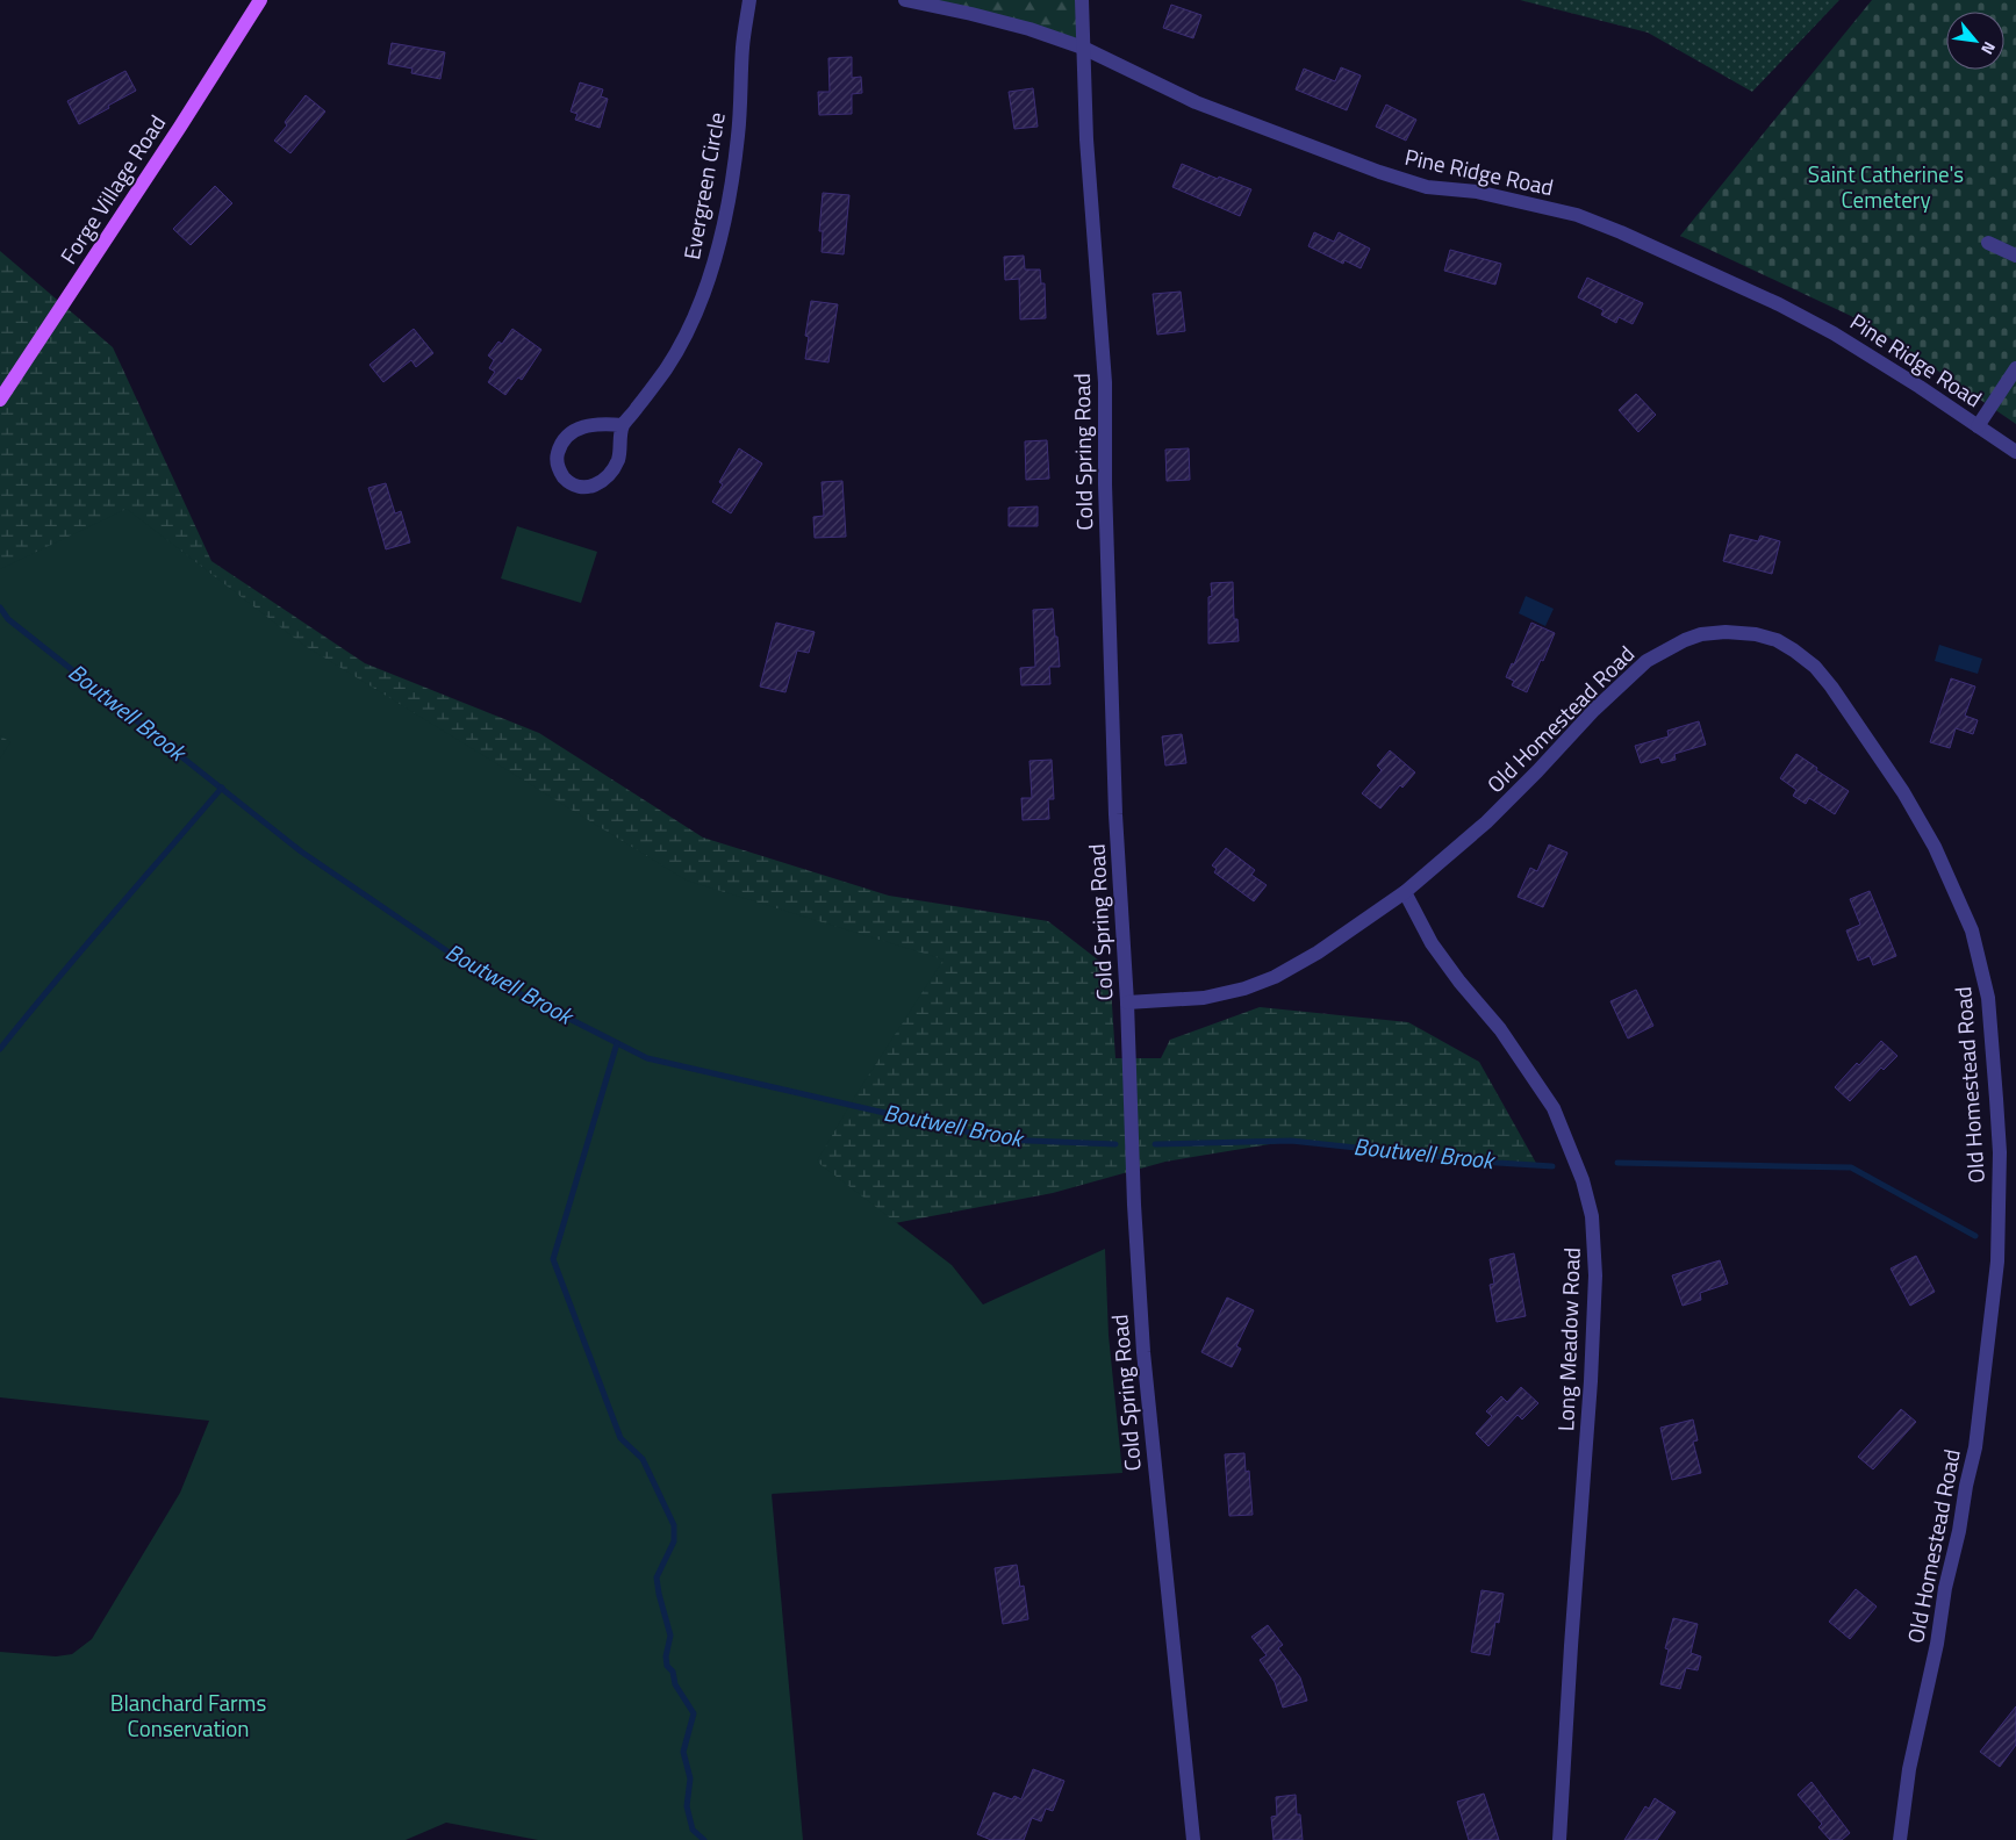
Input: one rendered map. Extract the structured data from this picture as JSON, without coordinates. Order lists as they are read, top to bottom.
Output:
{
  "streets": {
    "main road": ["Forge Village Road"],
    "street": [
      "Pine Ridge Road",
      "Evergreen Circle",
      "Cold Spring Road",
      "Old Homestead Road",
      "Long Meadow Road"
    ]
  },
  "crossings": [
    ["Pine Ridge Road", "Cold Spring Road"],
    ["Cold Spring Road", "Old Homestead Road"],
    ["Old Homestead Road", "Long Meadow Road"]
  ],
  "water": ["Boutwell Brook"],
  "parks": ["Saint Catherine's Cemetery", "Blanchard Farms Conservation"],
  "north": "bottom right"
}
